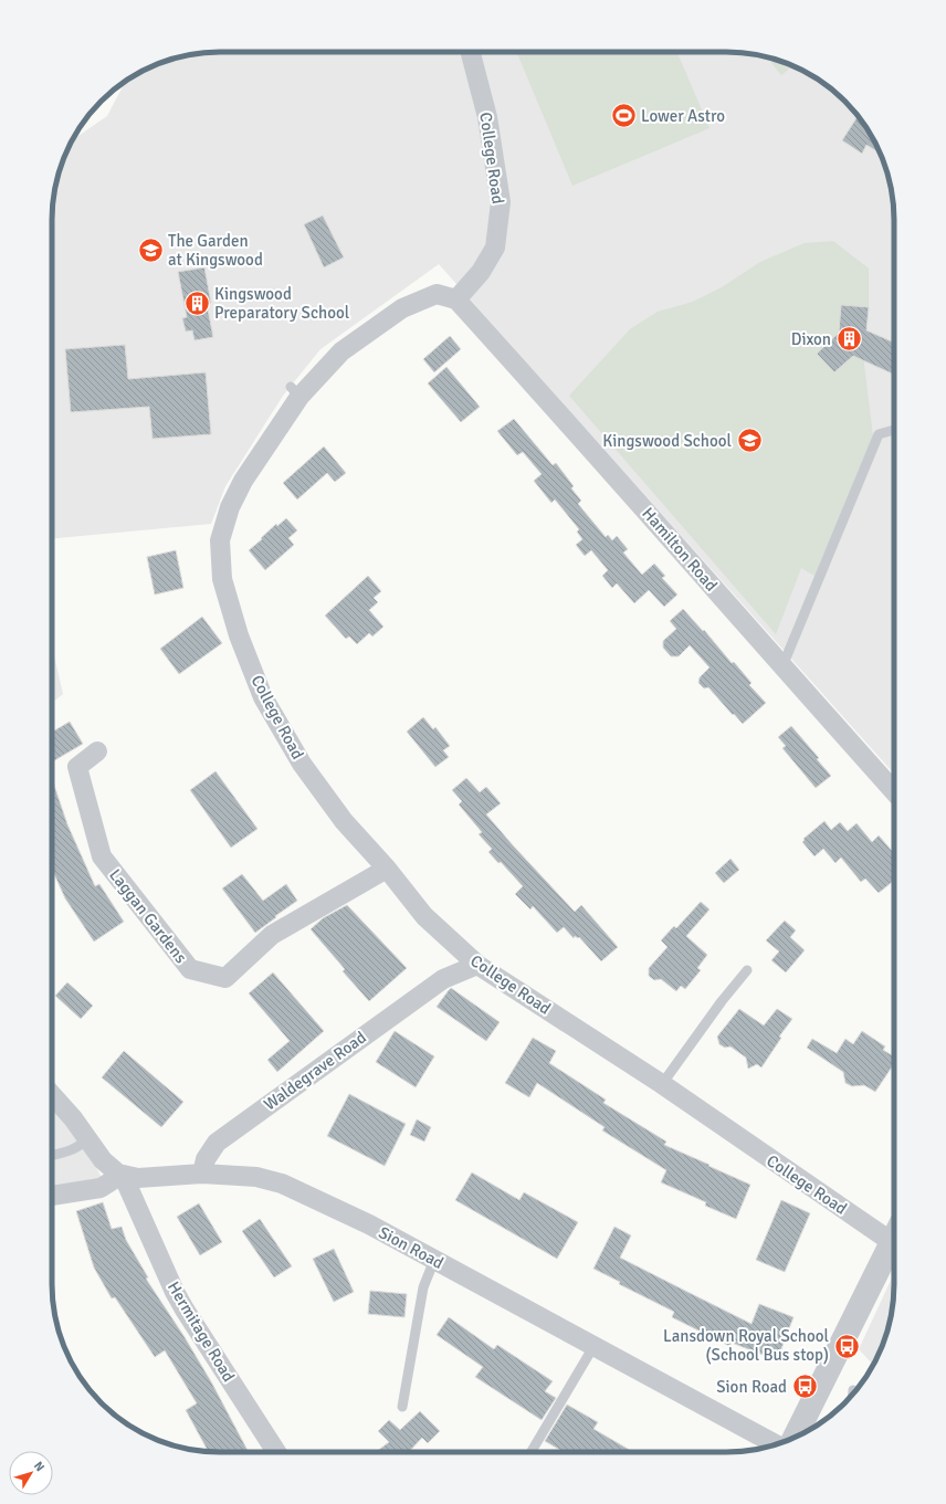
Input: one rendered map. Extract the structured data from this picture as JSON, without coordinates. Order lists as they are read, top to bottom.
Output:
{
  "streets": {
    "street": [
      "College Road",
      "Hamilton Road",
      "Laggan Gardens",
      "Waldegrave Road",
      "Sion Road",
      "Hermitage Road"
    ]
  },
  "crossings": [
    ["College Road", "Hamilton Road"],
    ["College Road", "Laggan Gardens"],
    ["College Road", "Waldegrave Road"],
    ["Waldegrave Road", "Sion Road"],
    ["Sion Road", "Hermitage Road"]
  ],
  "places": {
    "sports": ["Lower Astro"],
    "school or university": ["The Garden at Kingswood", "Kingswood School"],
    "building": ["Kingswood Preparatory School", "Dixon"],
    "bus stop": ["Lansdown Royal School (School Bus stop)", "Sion Road"]
  },
  "north": "top right"
}
